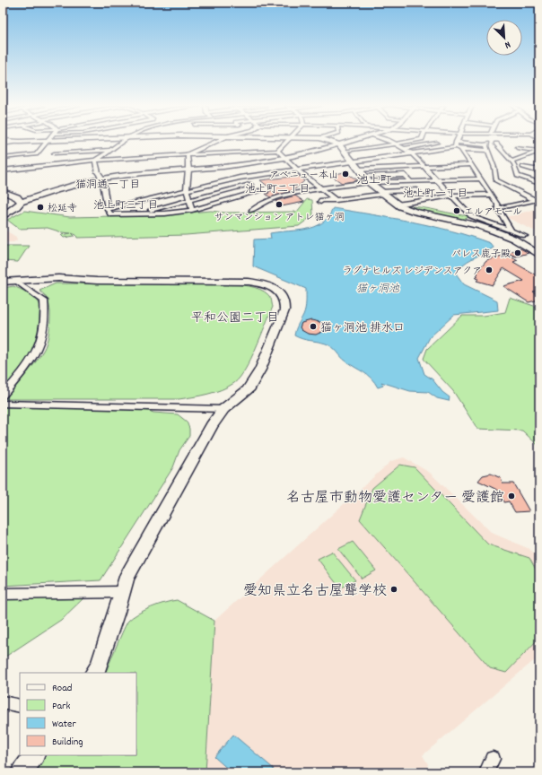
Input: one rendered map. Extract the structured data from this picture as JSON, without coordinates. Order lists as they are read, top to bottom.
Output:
{
  "districts": [
    "池上町",
    "猫洞通一丁目",
    "池上町二丁目",
    "池上町一丁目",
    "池上町三丁目",
    "平和公園二丁目"
  ],
  "water": ["猫ヶ洞池"],
  "places": [
    "アベニュー本山",
    "サンマンション アトレ猫ヶ洞",
    "松延寺",
    "エルアモール",
    "パレス鹿子殿",
    "ラグナヒルズ レジデンスアクア",
    "猫ヶ洞池 排水口",
    "名古屋市動物愛護センター 愛護館",
    "愛知県立名古屋聾学校"
  ],
  "legend": [
    "Road",
    "Park",
    "Water",
    "Building"
  ],
  "north": "bottom right"
}
